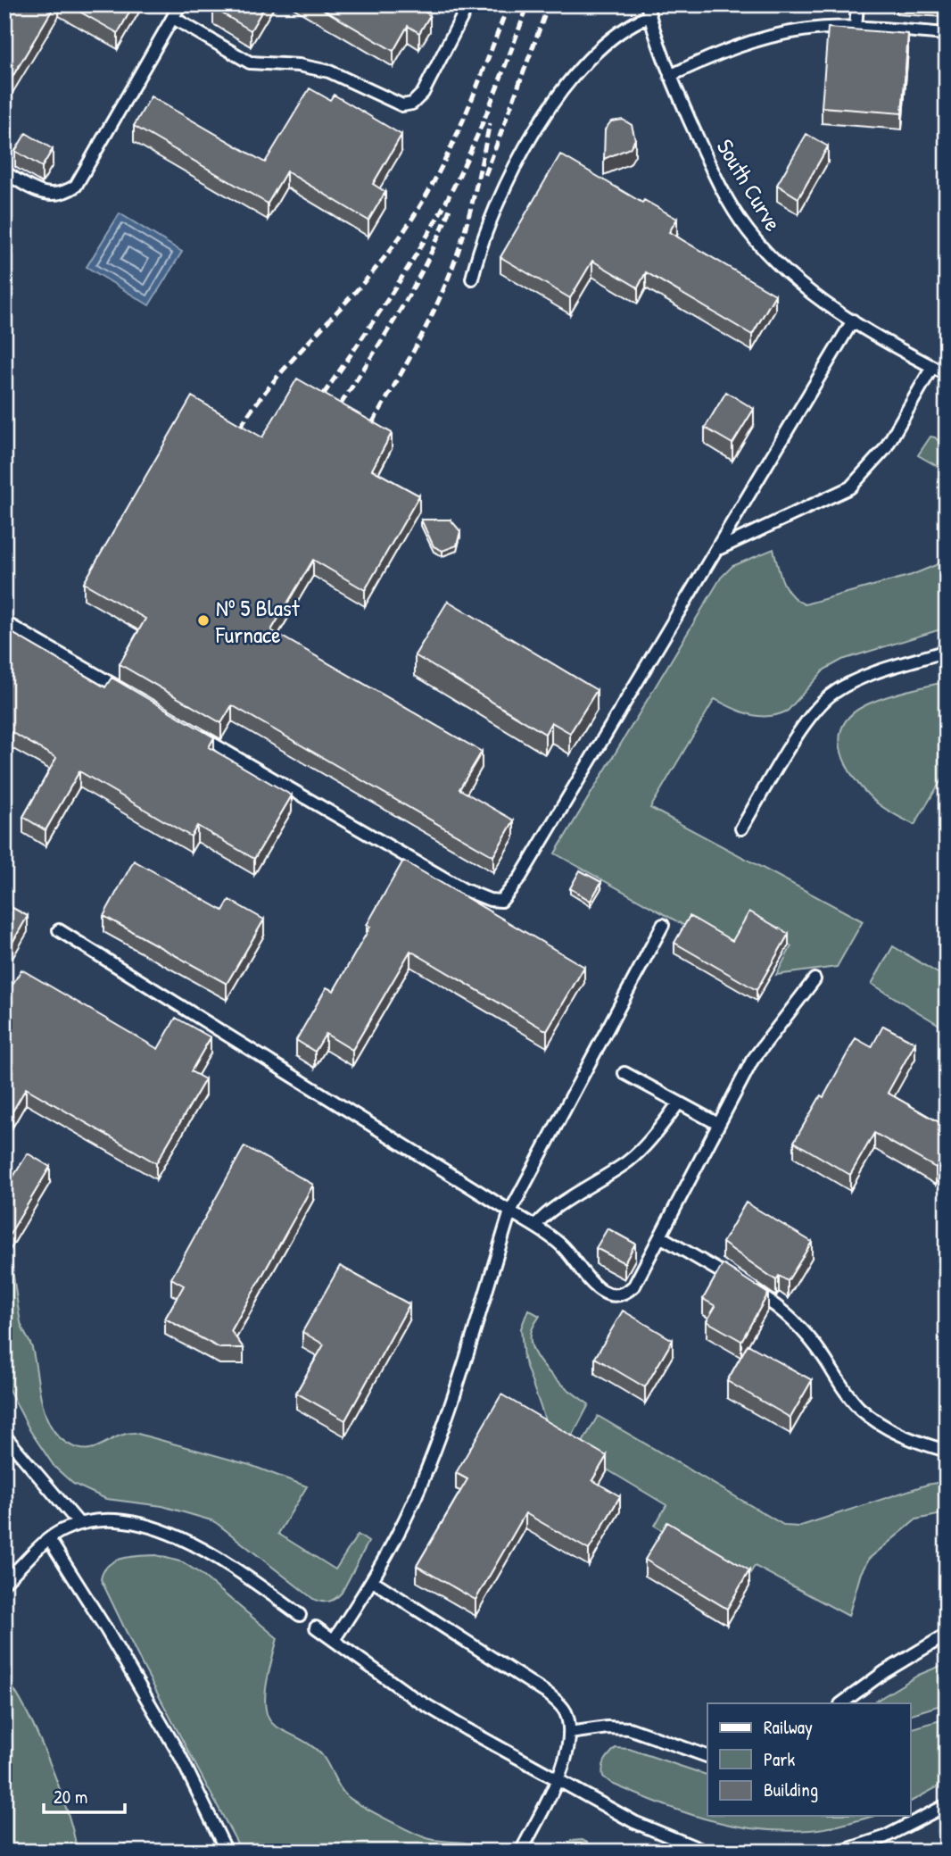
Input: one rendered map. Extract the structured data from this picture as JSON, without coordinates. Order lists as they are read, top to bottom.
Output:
{
  "streets": {
    "lane": ["South Curve"]
  },
  "places": ["Nº 5 Blast Furnace"],
  "legend": ["Railway", "Park", "Building"],
  "scale_bar": "20 m"
}
